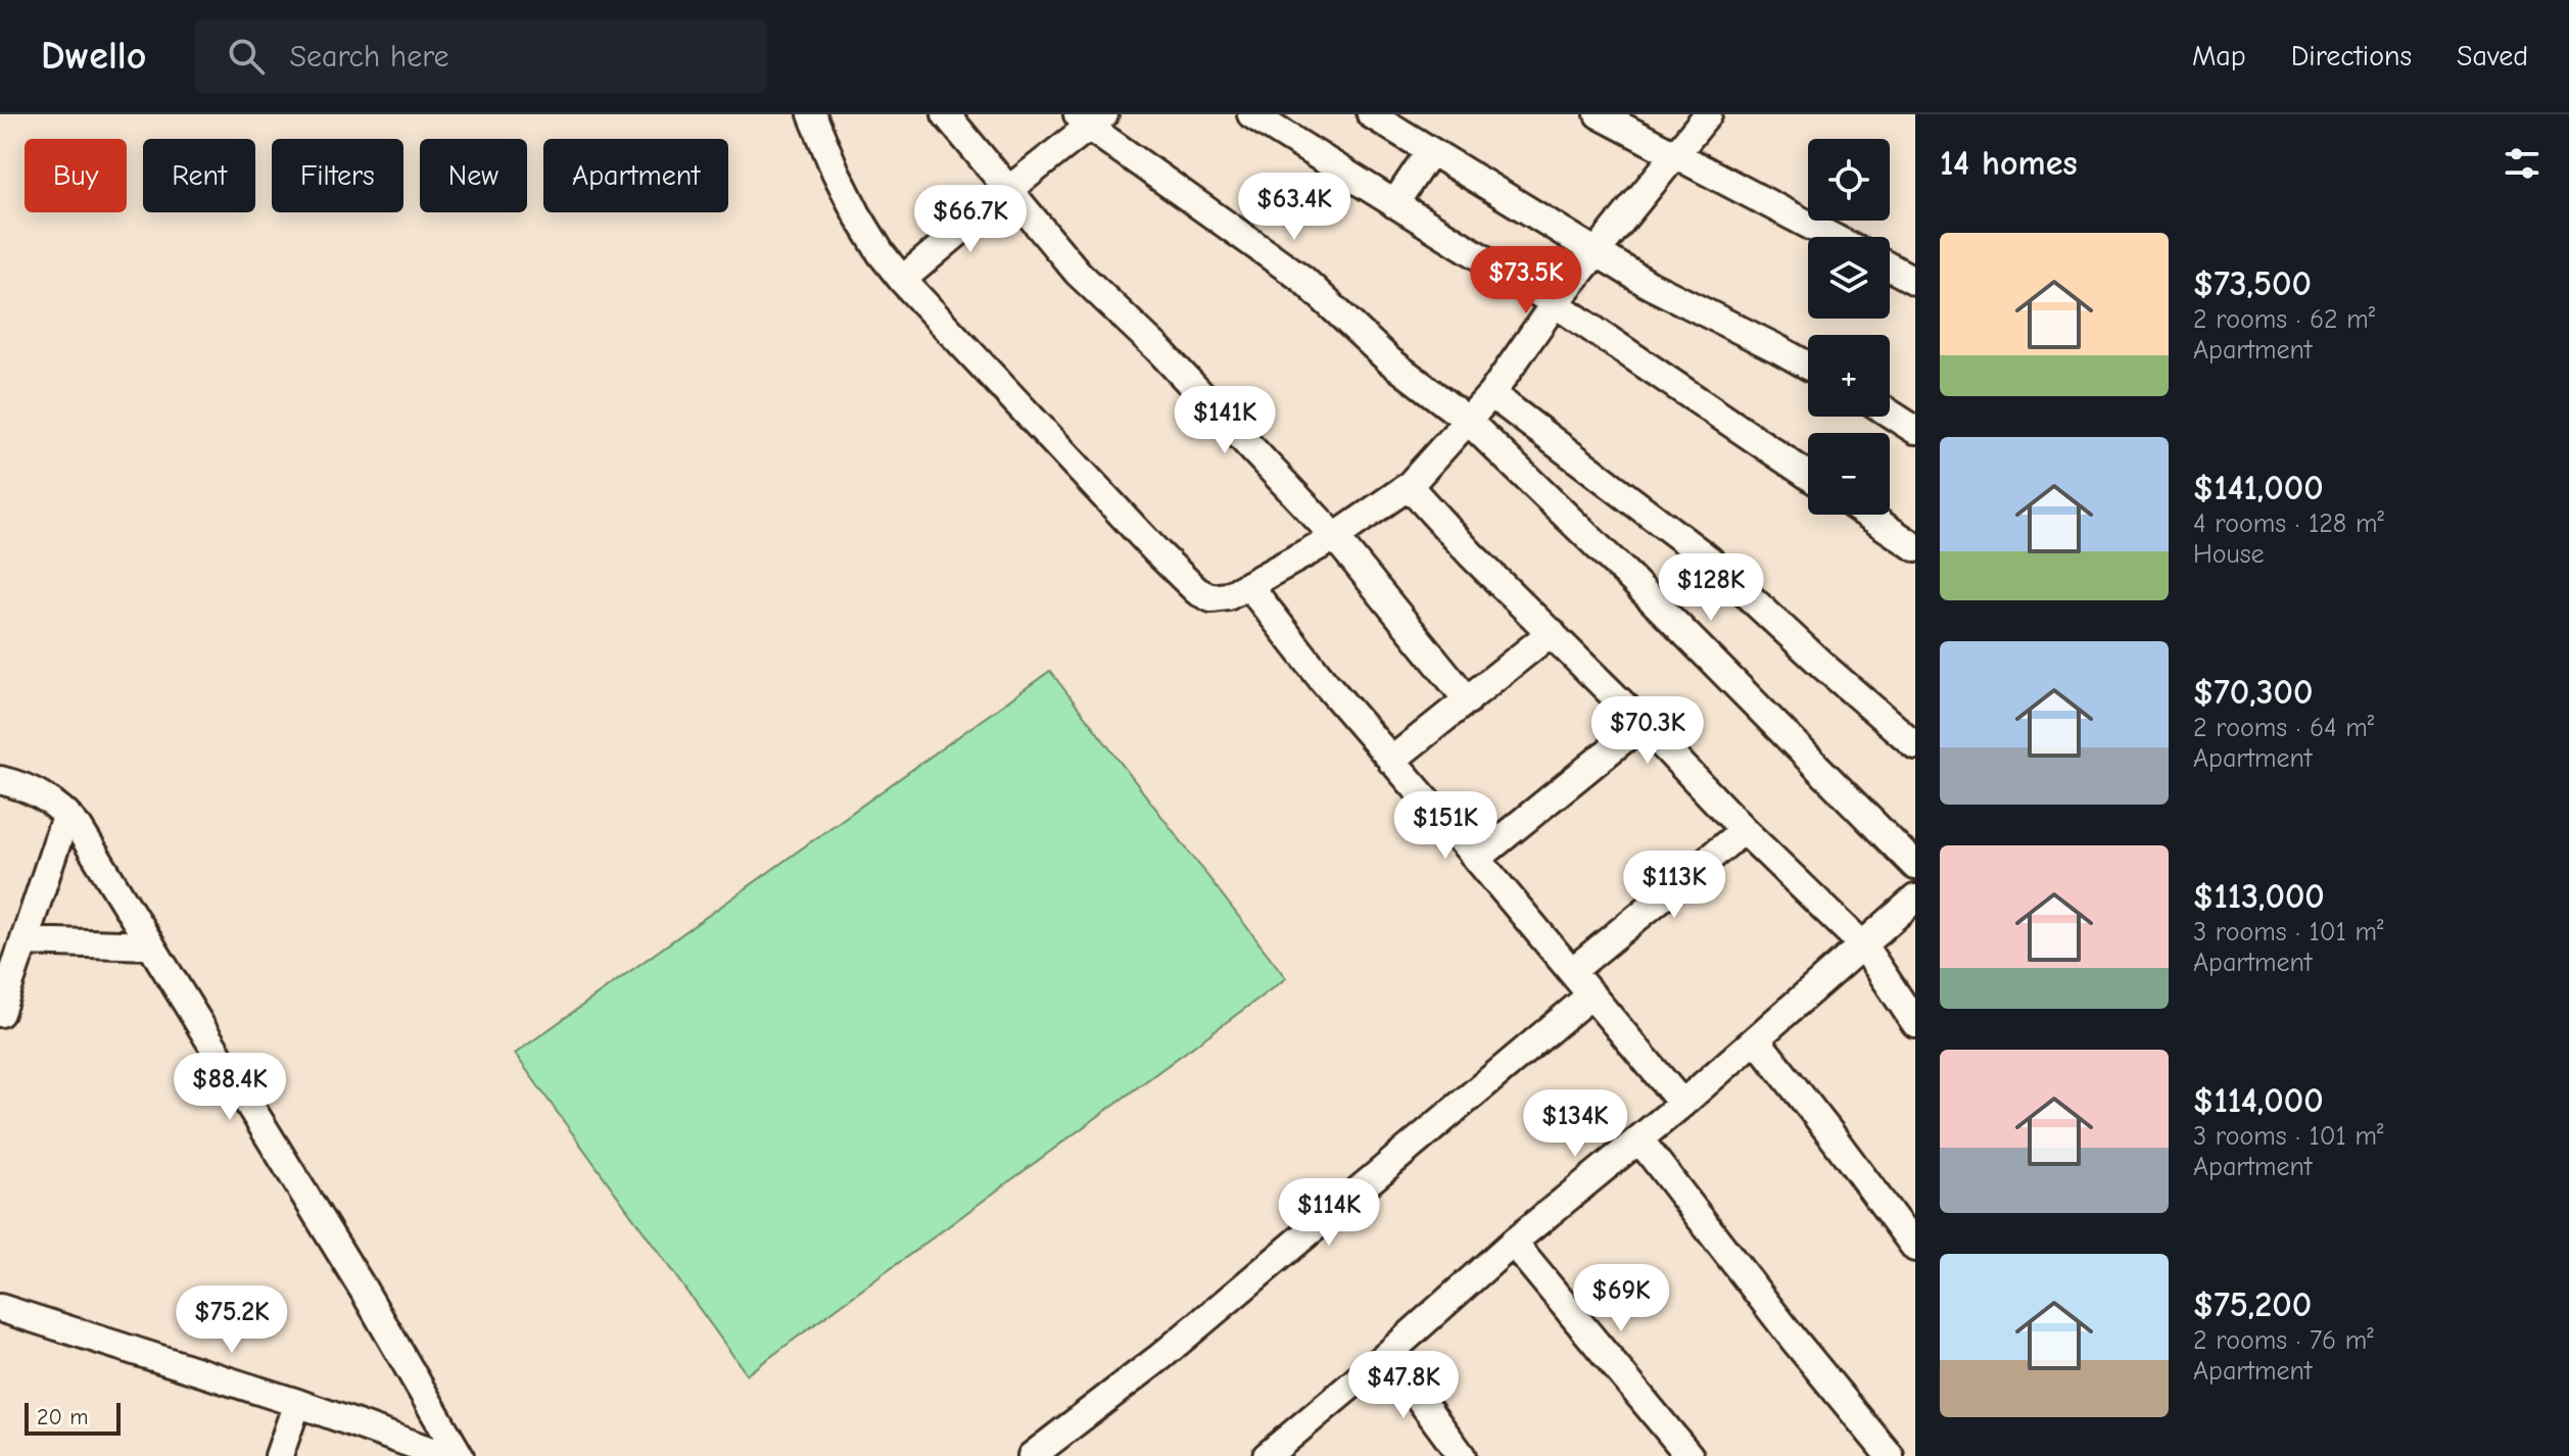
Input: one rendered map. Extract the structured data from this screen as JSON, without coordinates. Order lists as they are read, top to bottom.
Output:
{
  "scale_bar": "20 m",
  "page": {
    "header": "Dwello",
    "search": "Search here",
    "nav": ["Map", "Directions", "Saved"],
    "heading": "14 homes",
    "map_buttons": ["+", "−"],
    "chip": [
      "Buy",
      "Rent",
      "Filters",
      "New",
      "Apartment"
    ],
    "price": [
      "$63.4K",
      "$66.7K",
      "$73.5K",
      "$141K",
      "$128K",
      "$70.3K",
      "$151K",
      "$113K",
      "$88.4K",
      "$134K",
      "$114K",
      "$69K",
      "$75.2K",
      "$47.8K"
    ],
    "list": [
      {
        "name": "$73,500",
        "note": "2 rooms · 62 m² · Apartment"
      },
      {
        "name": "$141,000",
        "note": "4 rooms · 128 m² · House"
      },
      {
        "name": "$70,300",
        "note": "2 rooms · 64 m² · Apartment"
      },
      {
        "name": "$113,000",
        "note": "3 rooms · 101 m² · Apartment"
      },
      {
        "name": "$114,000",
        "note": "3 rooms · 101 m² · Apartment"
      },
      {
        "name": "$75,200",
        "note": "2 rooms · 76 m² · Apartment"
      }
    ],
    "scale": "20 m"
  }
}
